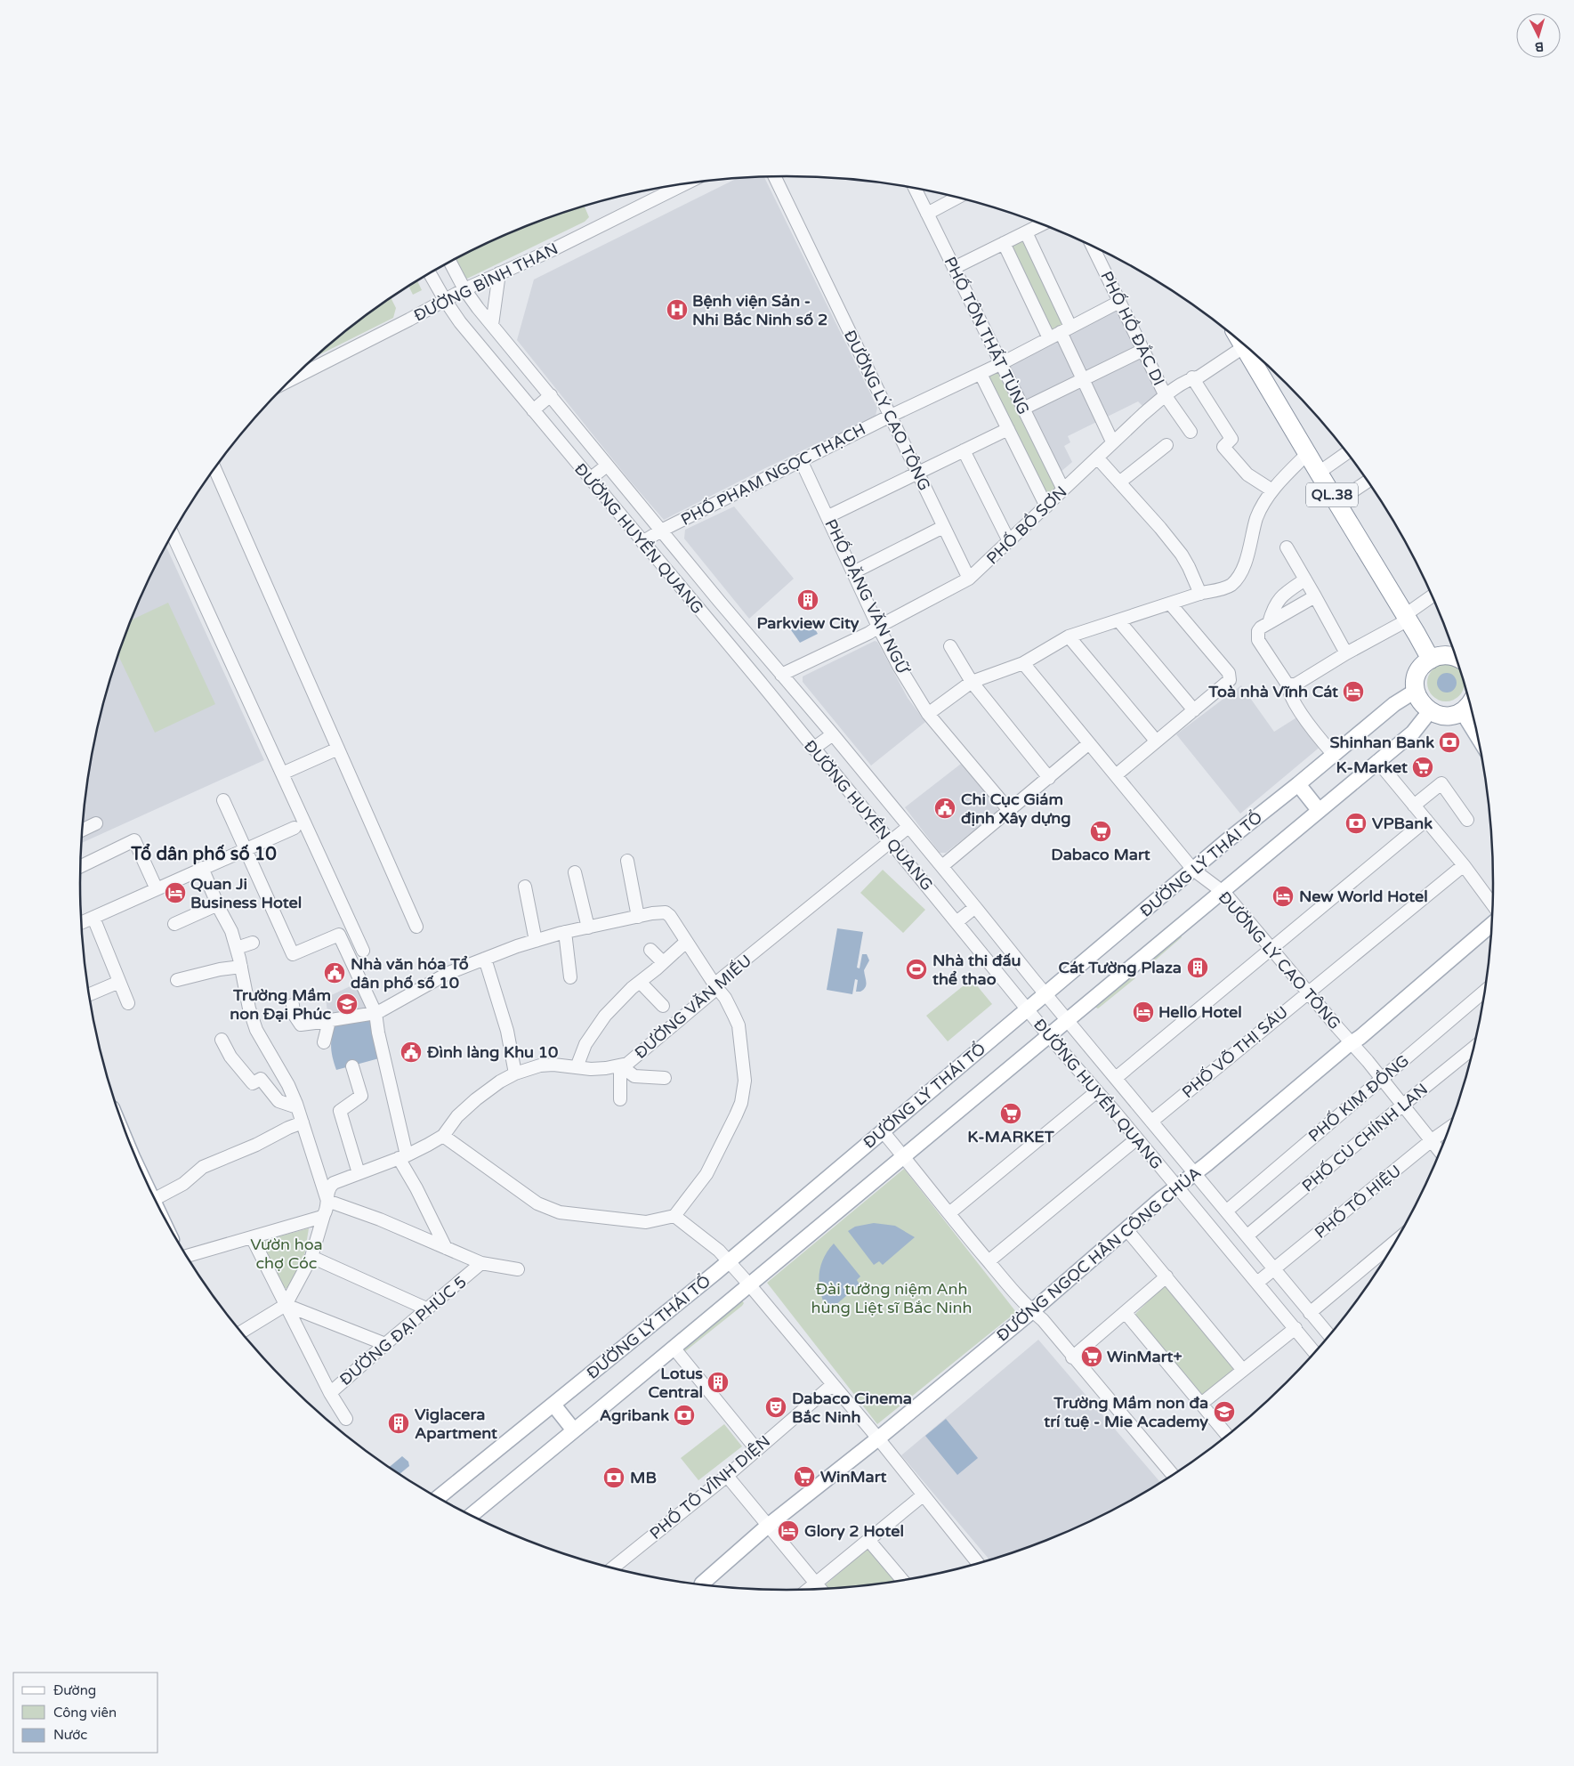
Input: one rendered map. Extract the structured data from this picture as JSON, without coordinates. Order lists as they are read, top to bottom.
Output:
{
  "streets": {
    "highway": ["QL.38"],
    "main road": ["ĐƯỜNG LÝ THÁI TỔ", "ĐƯỜNG NGỌC HÂN CÔNG CHÚA"],
    "street": [
      "ĐƯỜNG BÌNH THAN",
      "PHỐ HỒ ĐẮC DI",
      "PHỐ TÔN THẤT TÙNG",
      "ĐƯỜNG LÝ CAO TÔNG",
      "PHỐ PHẠM NGỌC THẠCH",
      "PHỐ BỒ SƠN",
      "ĐƯỜNG HUYỀN QUANG",
      "PHỐ ĐẶNG VĂN NGỮ",
      "ĐƯỜNG VĂN MIẾU",
      "PHỐ VÕ THỊ SÁU",
      "PHỐ KIM ĐỒNG",
      "PHỐ CÙ CHÍNH LAN",
      "PHỐ TÔ HIỆU",
      "ĐƯỜNG ĐẠI PHÚC 5",
      "PHỐ TÔ VĨNH DIỆN"
    ]
  },
  "crossings": [
    ["ĐƯỜNG BÌNH THAN", "ĐƯỜNG HUYỀN QUANG"],
    ["PHỐ HỒ ĐẮC DI", "PHỐ PHẠM NGỌC THẠCH"],
    ["PHỐ HỒ ĐẮC DI", "PHỐ BỒ SƠN"],
    ["PHỐ TÔN THẤT TÙNG", "PHỐ PHẠM NGỌC THẠCH"],
    ["PHỐ TÔN THẤT TÙNG", "PHỐ BỒ SƠN"],
    ["ĐƯỜNG LÝ CAO TÔNG", "PHỐ PHẠM NGỌC THẠCH"],
    ["ĐƯỜNG LÝ CAO TÔNG", "PHỐ BỒ SƠN"],
    ["ĐƯỜNG LÝ CAO TÔNG", "ĐƯỜNG LÝ THÁI TỔ"],
    ["ĐƯỜNG LÝ CAO TÔNG", "PHỐ VÕ THỊ SÁU"],
    ["ĐƯỜNG LÝ CAO TÔNG", "PHỐ KIM ĐỒNG"],
    ["ĐƯỜNG LÝ CAO TÔNG", "PHỐ CÙ CHÍNH LAN"],
    ["ĐƯỜNG LÝ CAO TÔNG", "PHỐ TÔ HIỆU"],
    ["ĐƯỜNG LÝ CAO TÔNG", "ĐƯỜNG NGỌC HÂN CÔNG CHÚA"],
    ["PHỐ PHẠM NGỌC THẠCH", "ĐƯỜNG HUYỀN QUANG"],
    ["PHỐ PHẠM NGỌC THẠCH", "PHỐ ĐẶNG VĂN NGỮ"],
    ["PHỐ BỒ SƠN", "ĐƯỜNG HUYỀN QUANG"],
    ["PHỐ BỒ SƠN", "PHỐ ĐẶNG VĂN NGỮ"],
    ["ĐƯỜNG HUYỀN QUANG", "ĐƯỜNG LÝ THÁI TỔ"],
    ["ĐƯỜNG HUYỀN QUANG", "ĐƯỜNG VĂN MIẾU"],
    ["ĐƯỜNG HUYỀN QUANG", "PHỐ VÕ THỊ SÁU"],
    ["ĐƯỜNG HUYỀN QUANG", "PHỐ KIM ĐỒNG"],
    ["ĐƯỜNG HUYỀN QUANG", "PHỐ CÙ CHÍNH LAN"],
    ["ĐƯỜNG HUYỀN QUANG", "PHỐ TÔ HIỆU"],
    ["ĐƯỜNG HUYỀN QUANG", "ĐƯỜNG NGỌC HÂN CÔNG CHÚA"],
    ["ĐƯỜNG VĂN MIẾU", "ĐƯỜNG ĐẠI PHÚC 5"]
  ],
  "districts": ["Tổ dân phố số 10"],
  "parks": ["Vườn hoa chợ Cóc", "Đài tưởng niệm Anh hùng Liệt sĩ Bắc Ninh"],
  "places": {
    "hospital": ["Bệnh viện Sản - Nhi Bắc Ninh số 2"],
    "building": [
      "Parkview City",
      "Cát Tường Plaza",
      "Lotus Central",
      "Viglacera Apartment"
    ],
    "hotel": [
      "Toà nhà Vĩnh Cát",
      "Quan Ji Business Hotel",
      "New World Hotel",
      "Hello Hotel",
      "Glory 2 Hotel"
    ],
    "bank": [
      "Shinhan Bank",
      "VPBank",
      "Agribank",
      "MB"
    ],
    "supermarket": [
      "K-Market",
      "Dabaco Mart",
      "K-MARKET",
      "WinMart+",
      "WinMart"
    ],
    "public building": ["Chi Cục Giám định Xây dựng", "Nhà văn hóa Tổ dân phố số 10", "Đình làng Khu 10"],
    "sports": ["Nhà thi đấu thể thao"],
    "school or university": ["Trường Mầm non Đại Phúc", "Trường Mầm non đa trí tuệ - Mie Academy"],
    "theatre": ["Dabaco Cinema Bắc Ninh"]
  },
  "legend": ["Đường", "Công viên", "Nước"],
  "north": "bottom"
}
